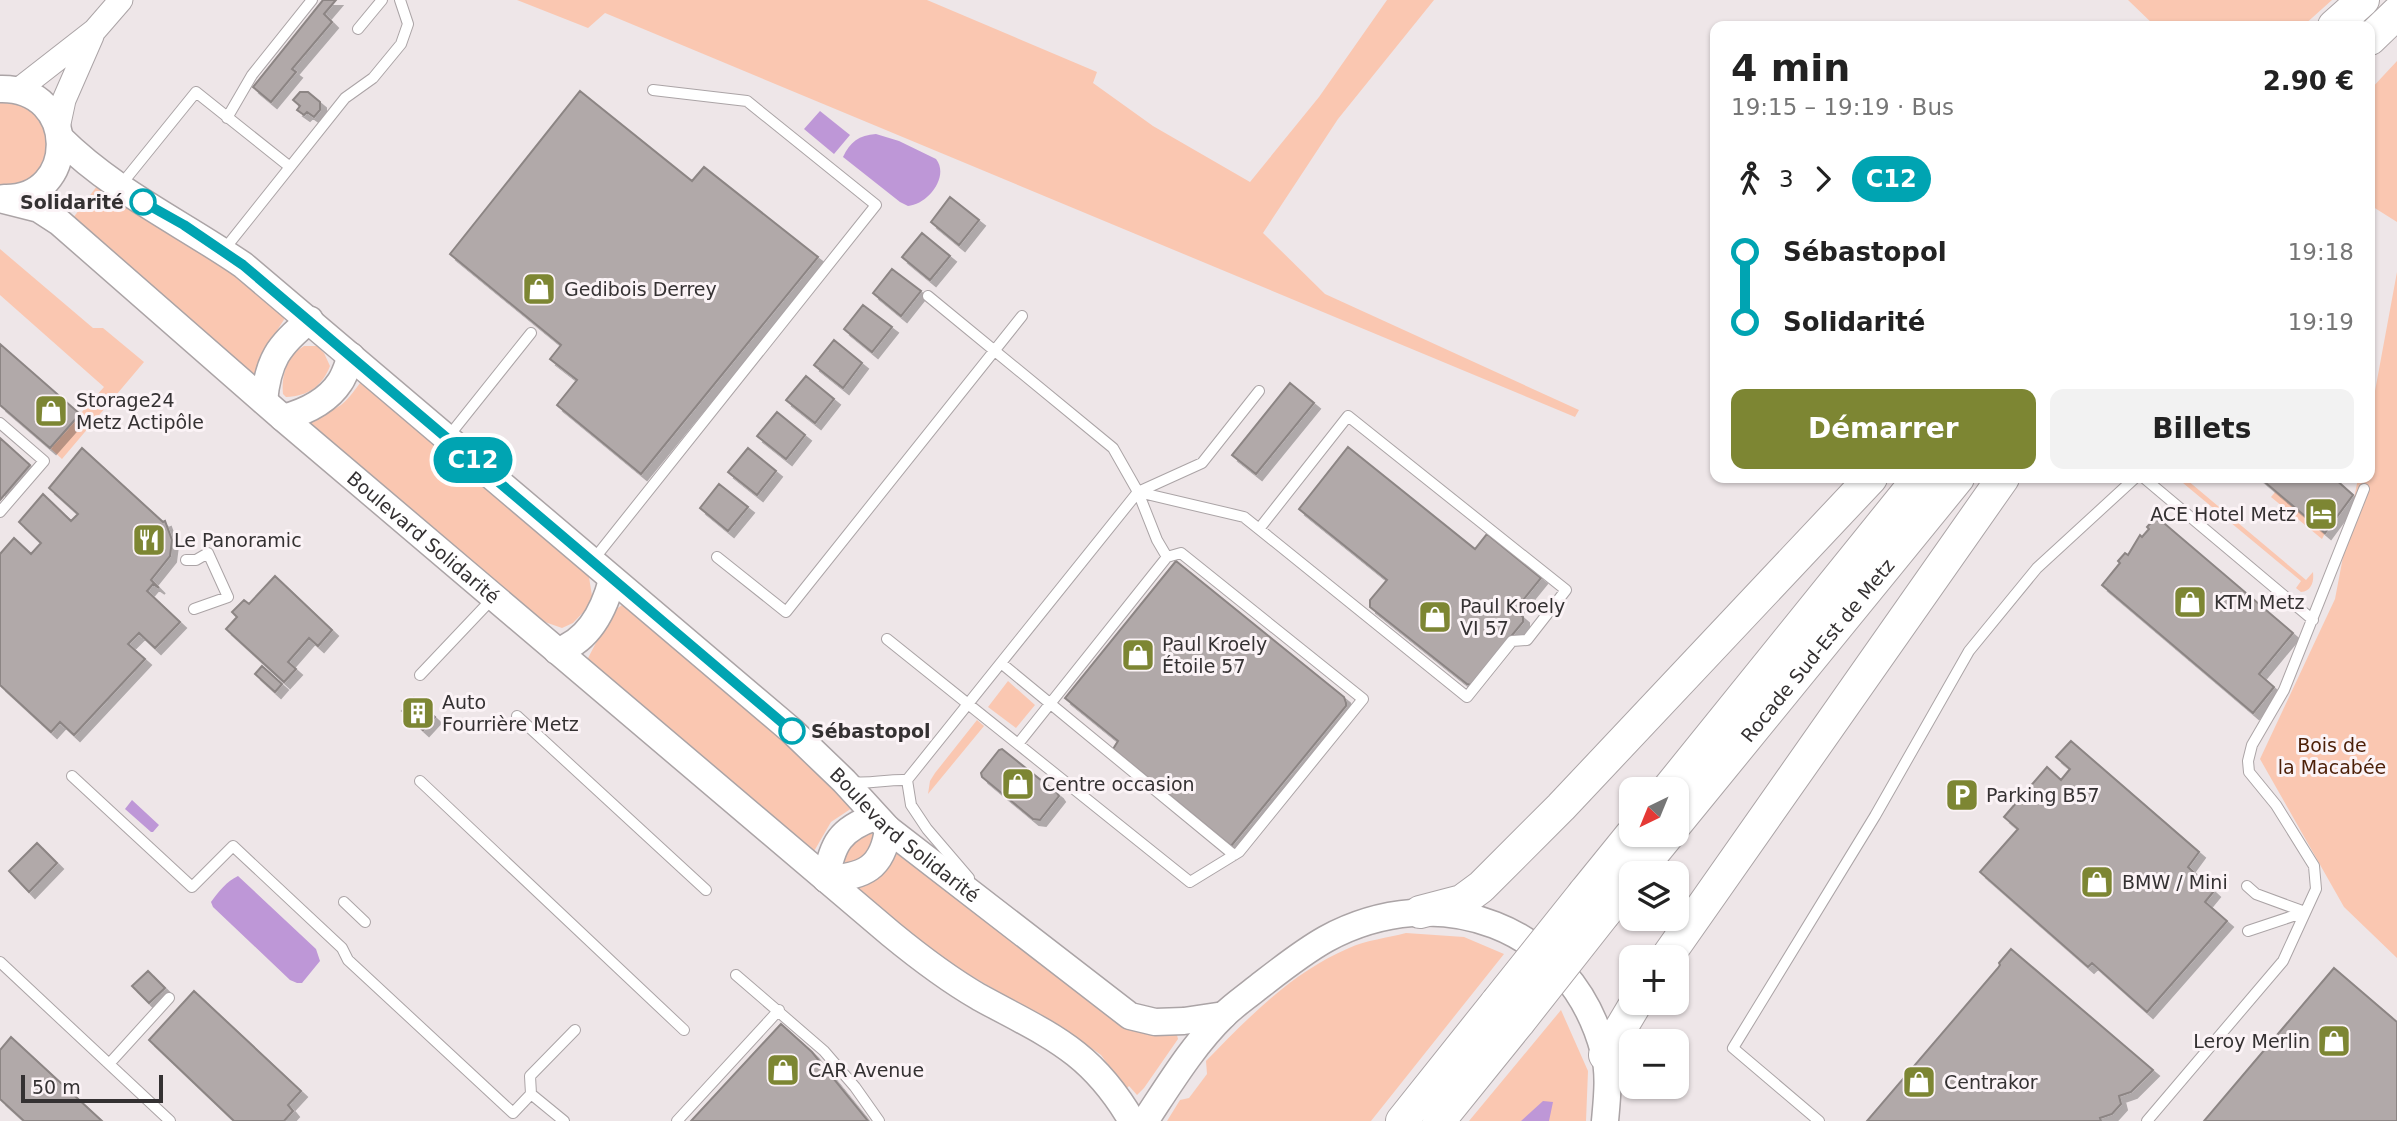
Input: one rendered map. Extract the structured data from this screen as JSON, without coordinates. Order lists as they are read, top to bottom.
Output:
{
  "streets": {
    "highway": ["Rocade Sud-Est de Metz"],
    "main road": ["Boulevard Solidarité"]
  },
  "parks": ["Bois de la Macabée"],
  "places": {
    "other": ["Solidarité", "Sébastopol"],
    "shop": [
      "Gedibois Derrey",
      "Storage24 Metz Actipôle",
      "KTM Metz",
      "Paul Kroely VI 57",
      "Paul Kroely Étoile 57",
      "Centre occasion",
      "BMW / Mini",
      "Leroy Merlin",
      "CAR Avenue",
      "Centrakor"
    ],
    "hotel": ["ACE Hotel Metz"],
    "restaurant": ["Le Panoramic"],
    "building": ["Auto Fourrière Metz"],
    "parking": ["Parking B57"]
  },
  "lines": ["bus line C12"],
  "scale_bar": "50 m",
  "north": "bottom left",
  "page": {
    "on_map": "C12",
    "heading": ["4 min", "19:15 – 19:19 · Bus", "2.90 €"],
    "legs": ["3", "C12"],
    "list": [
      {
        "name": "Sébastopol",
        "value": "19:18"
      },
      {
        "name": "Solidarité",
        "value": "19:19"
      }
    ],
    "buttons": ["Démarrer", "Billets"],
    "map_buttons": ["+", "−"],
    "scale": "50 m"
  }
}
